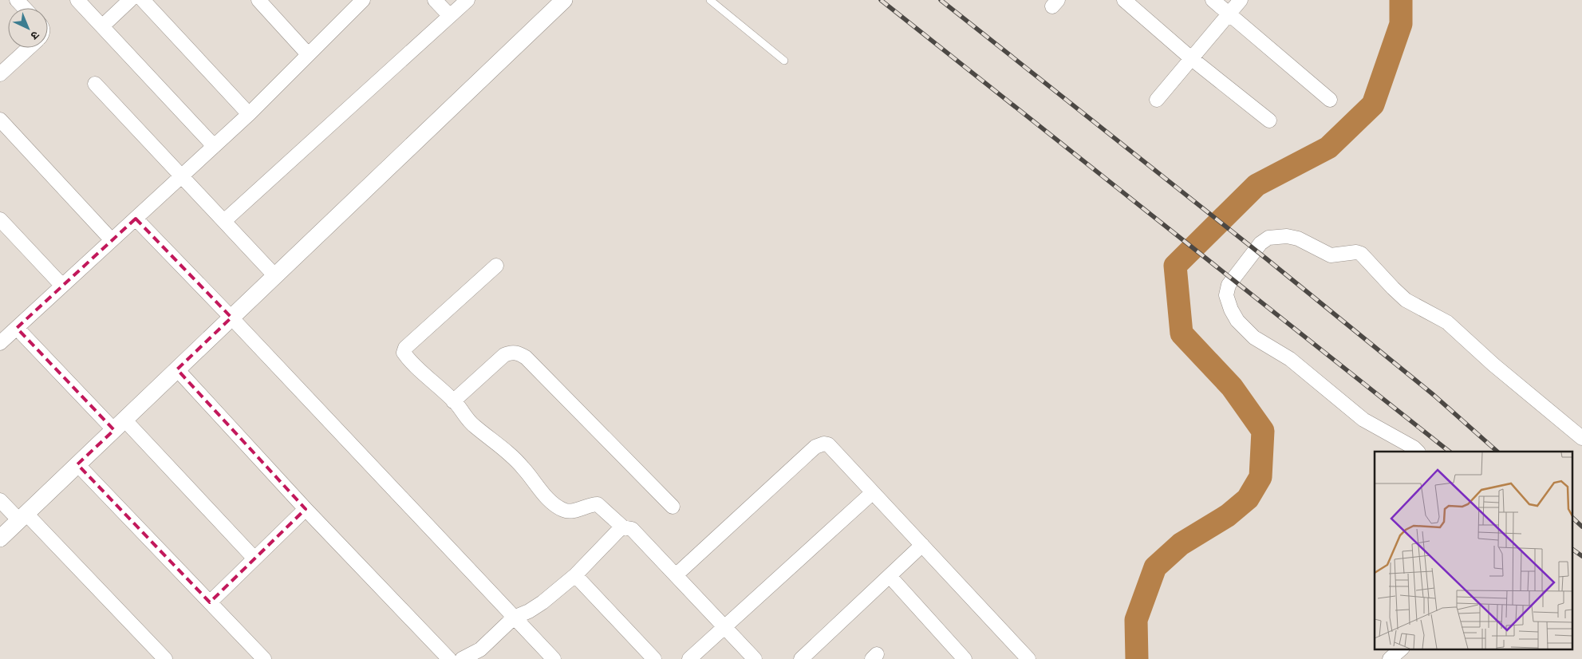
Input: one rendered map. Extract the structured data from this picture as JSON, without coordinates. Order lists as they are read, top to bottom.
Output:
{
  "north": "bottom right"
}
